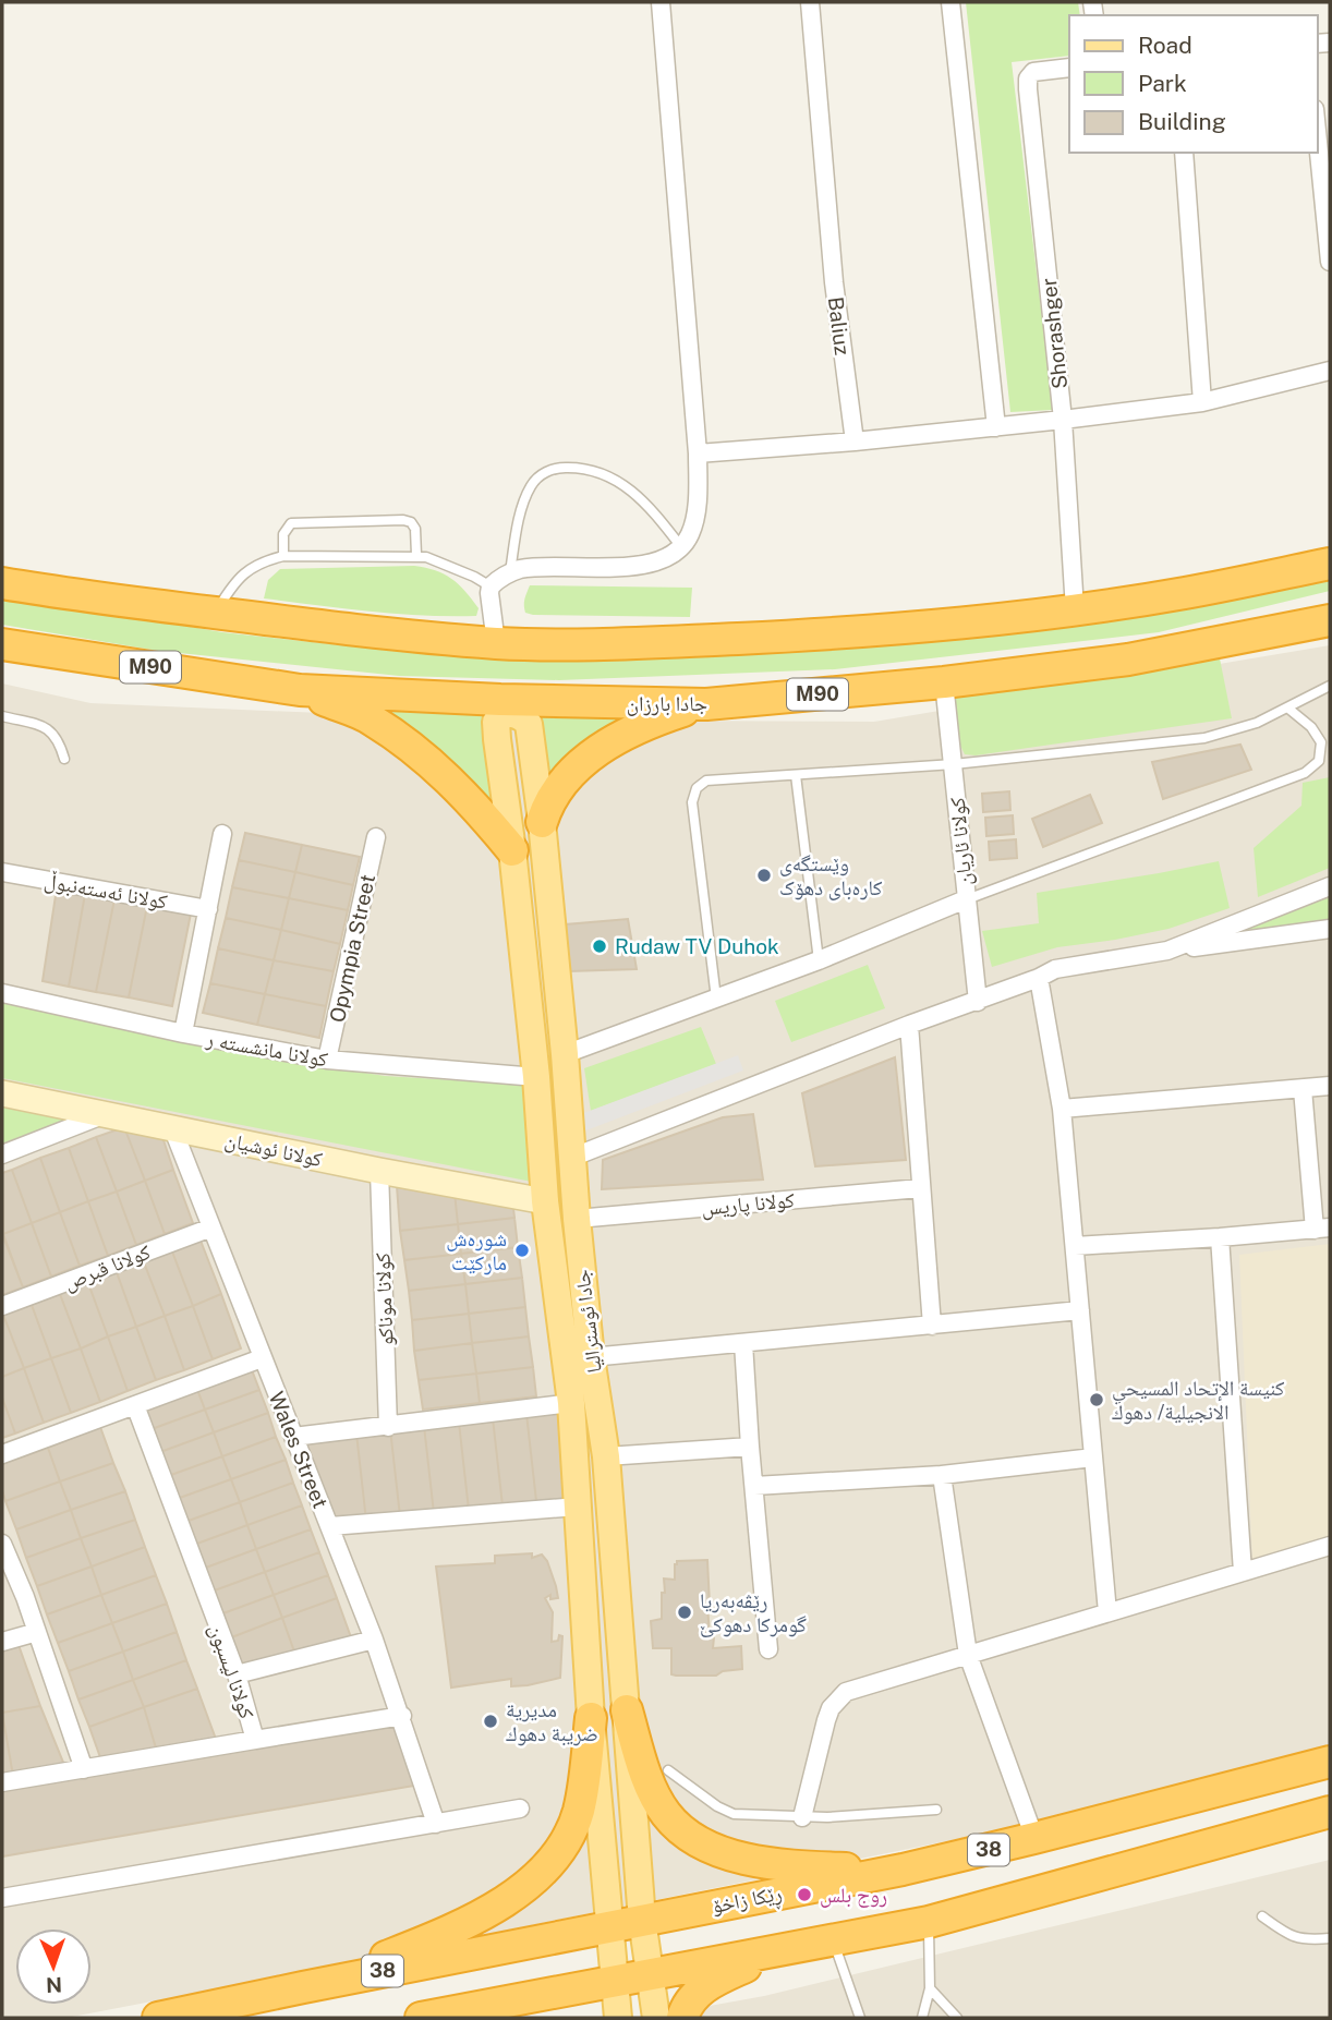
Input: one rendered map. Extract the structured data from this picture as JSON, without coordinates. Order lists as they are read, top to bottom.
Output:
{
  "streets": {
    "highway": [
      "M90",
      "جادا بارزان",
      "38",
      "ڕێکا زاخۆ"
    ],
    "main road": ["جادا ئوسترالیا"],
    "street": [
      "Baliuz",
      "Shorashger",
      "كولانا ئاريان",
      "كولانا ئەستەنبوڵ",
      "Opympia Street",
      "كولانا مانشسته ر",
      "كولانا ئوشيان",
      "كولانا پاریس",
      "كولانا قبرص",
      "كولانا موناكو",
      "Wales Street",
      "كولانا ليسبون"
    ]
  },
  "crossings": [
    ["جادا بارزان", "كولانا ئاريان"],
    ["Opympia Street", "كولانا مانشسته ر"],
    ["كولانا مانشسته ر", "جادا ئوسترالیا"],
    ["كولانا ئوشيان", "كولانا موناكو"],
    ["كولانا ئوشيان", "جادا ئوسترالیا"],
    ["كولانا ئوشيان", "Wales Street"],
    ["كولانا پاریس", "جادا ئوسترالیا"],
    ["كولانا قبرص", "Wales Street"],
    ["جادا ئوسترالیا", "ڕێکا زاخۆ"]
  ],
  "places": [
    "وێستگەی کارەبای دهۆک",
    "Rudaw TV Duhok",
    "شوره‌ش ماركێت",
    "كنيسة الإتحاد المسيحي الانجيلية/ دهوك",
    "رێڤه‌به‌ریا گومركا دهوكێ",
    "مديرية ضريبة دهوك",
    "روج بلس"
  ],
  "legend": ["Road", "Park", "Building"],
  "north": "bottom"
}
